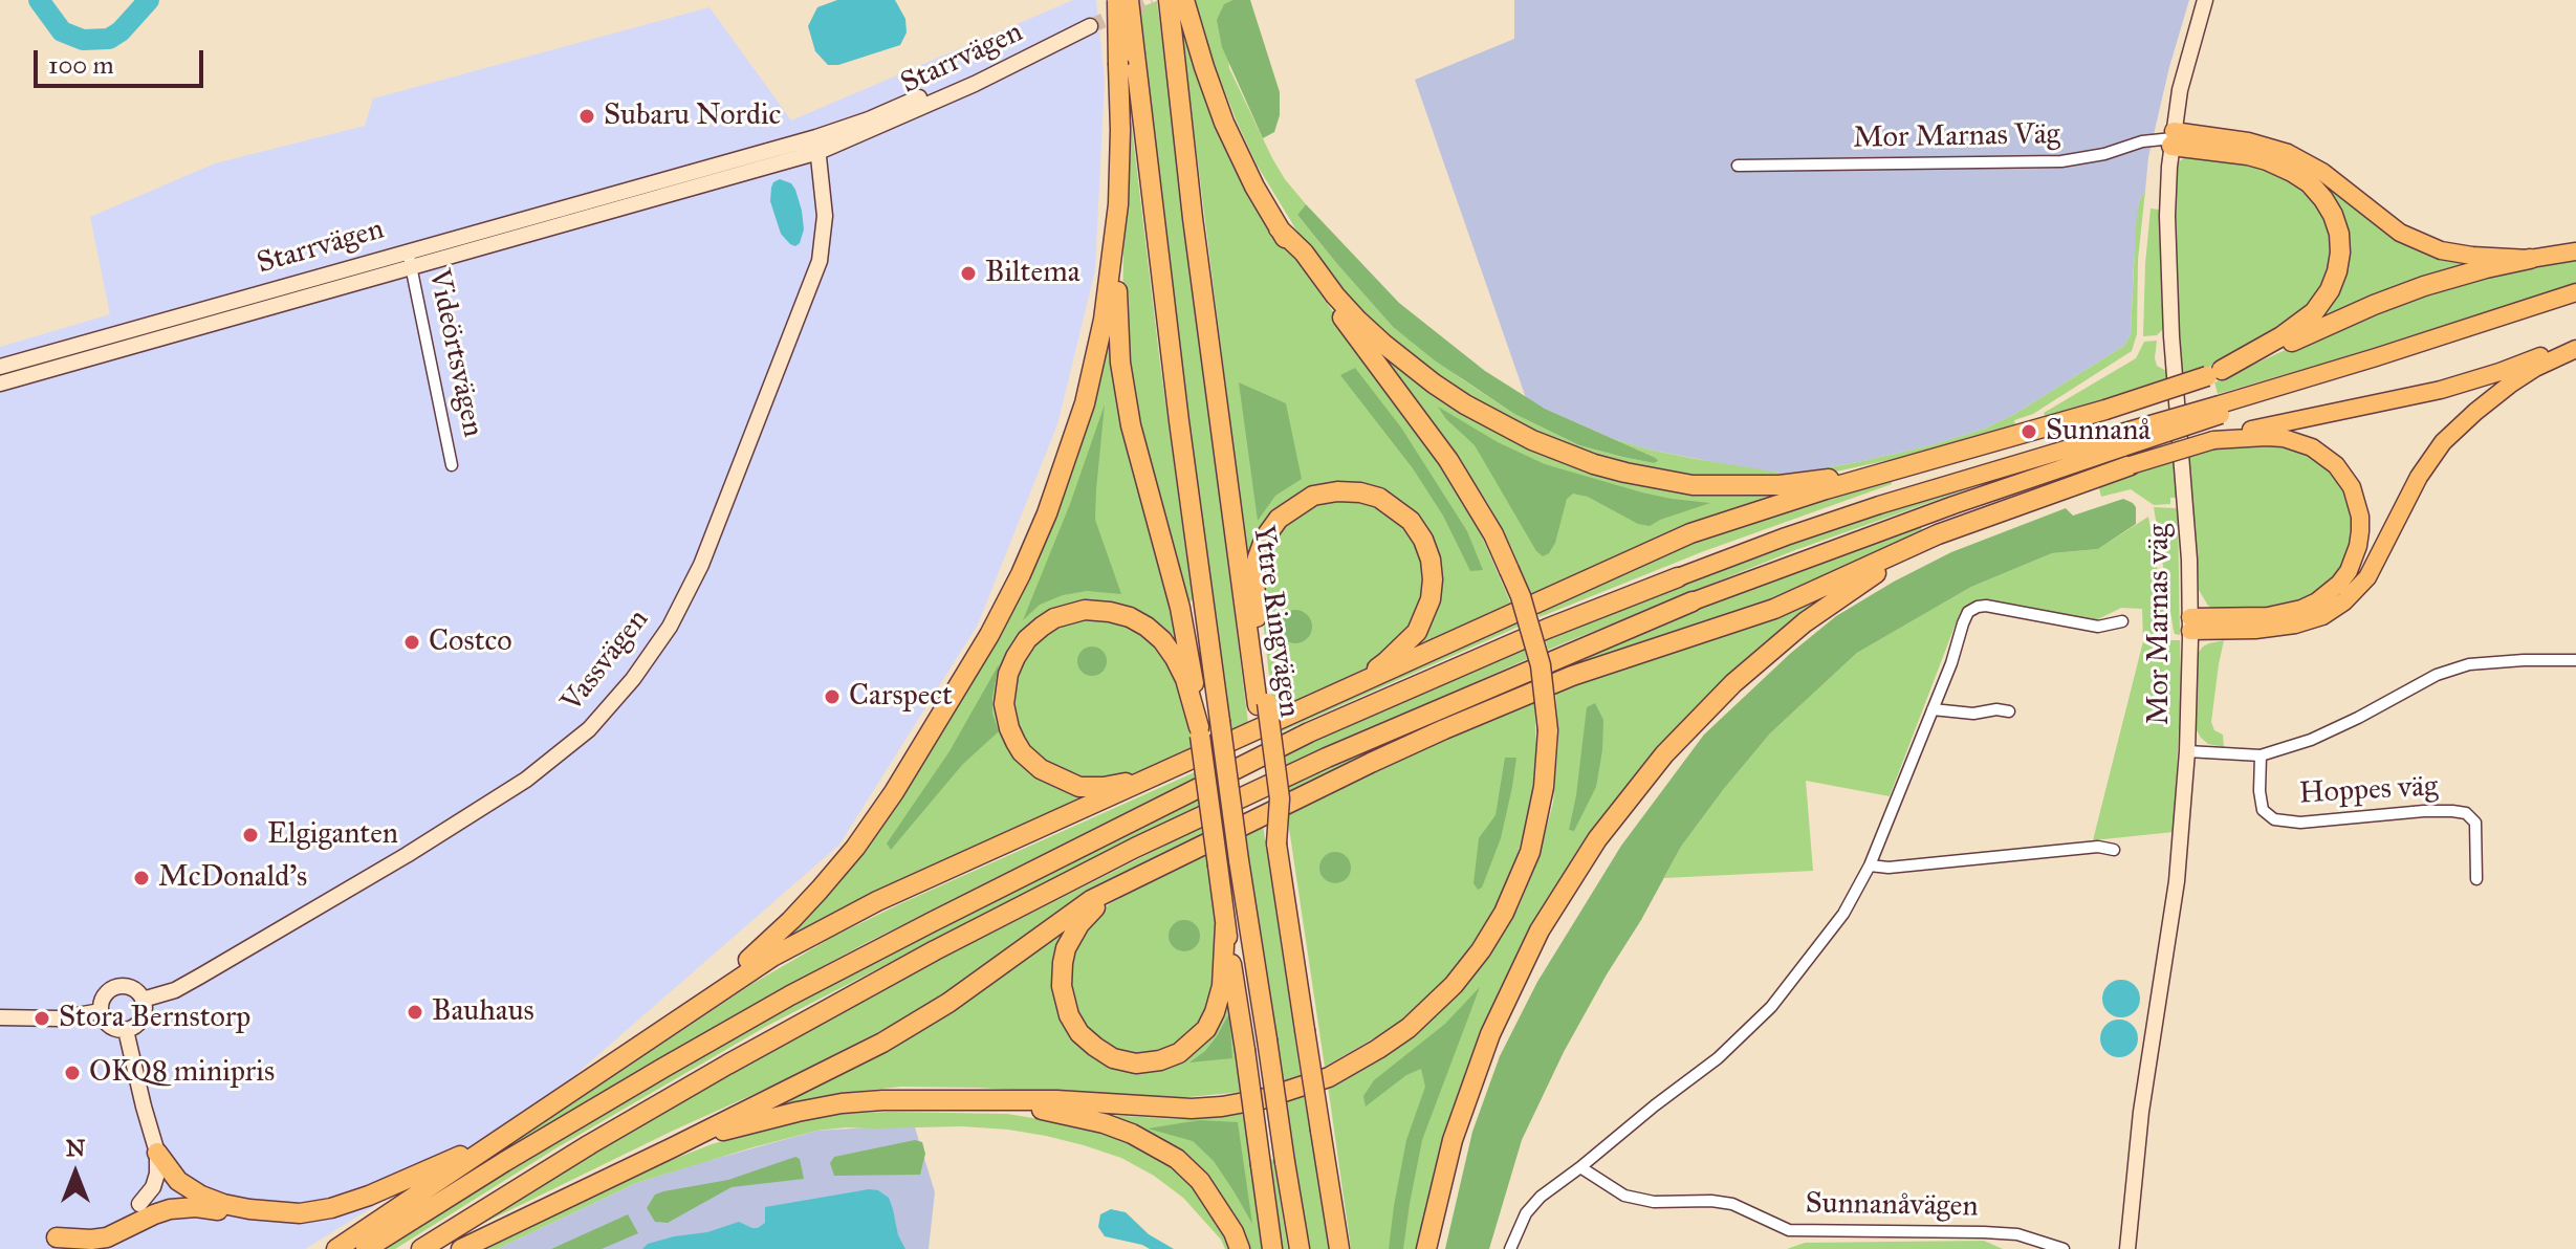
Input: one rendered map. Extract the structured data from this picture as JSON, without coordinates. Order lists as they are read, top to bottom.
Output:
{
  "streets": {
    "highway": ["Yttre Ringvägen"],
    "street": [
      "Starrvägen",
      "Mor Marnas Väg",
      "Videörtsvägen",
      "Mor Marnas väg",
      "Vassvägen",
      "Hoppes väg",
      "Sunnanåvägen"
    ]
  },
  "crossings": [
    ["Starrvägen", "Videörtsvägen"],
    ["Starrvägen", "Vassvägen"],
    ["Mor Marnas Väg", "Mor Marnas väg"]
  ],
  "places": [
    "Subaru Nordic",
    "Biltema",
    "Sunnanå",
    "Costco",
    "Carspect",
    "Elgiganten",
    "McDonald's",
    "Bauhaus",
    "Stora Bernstorp",
    "OKQ8 minipris"
  ],
  "scale_bar": "100 m",
  "north": "top"
}
